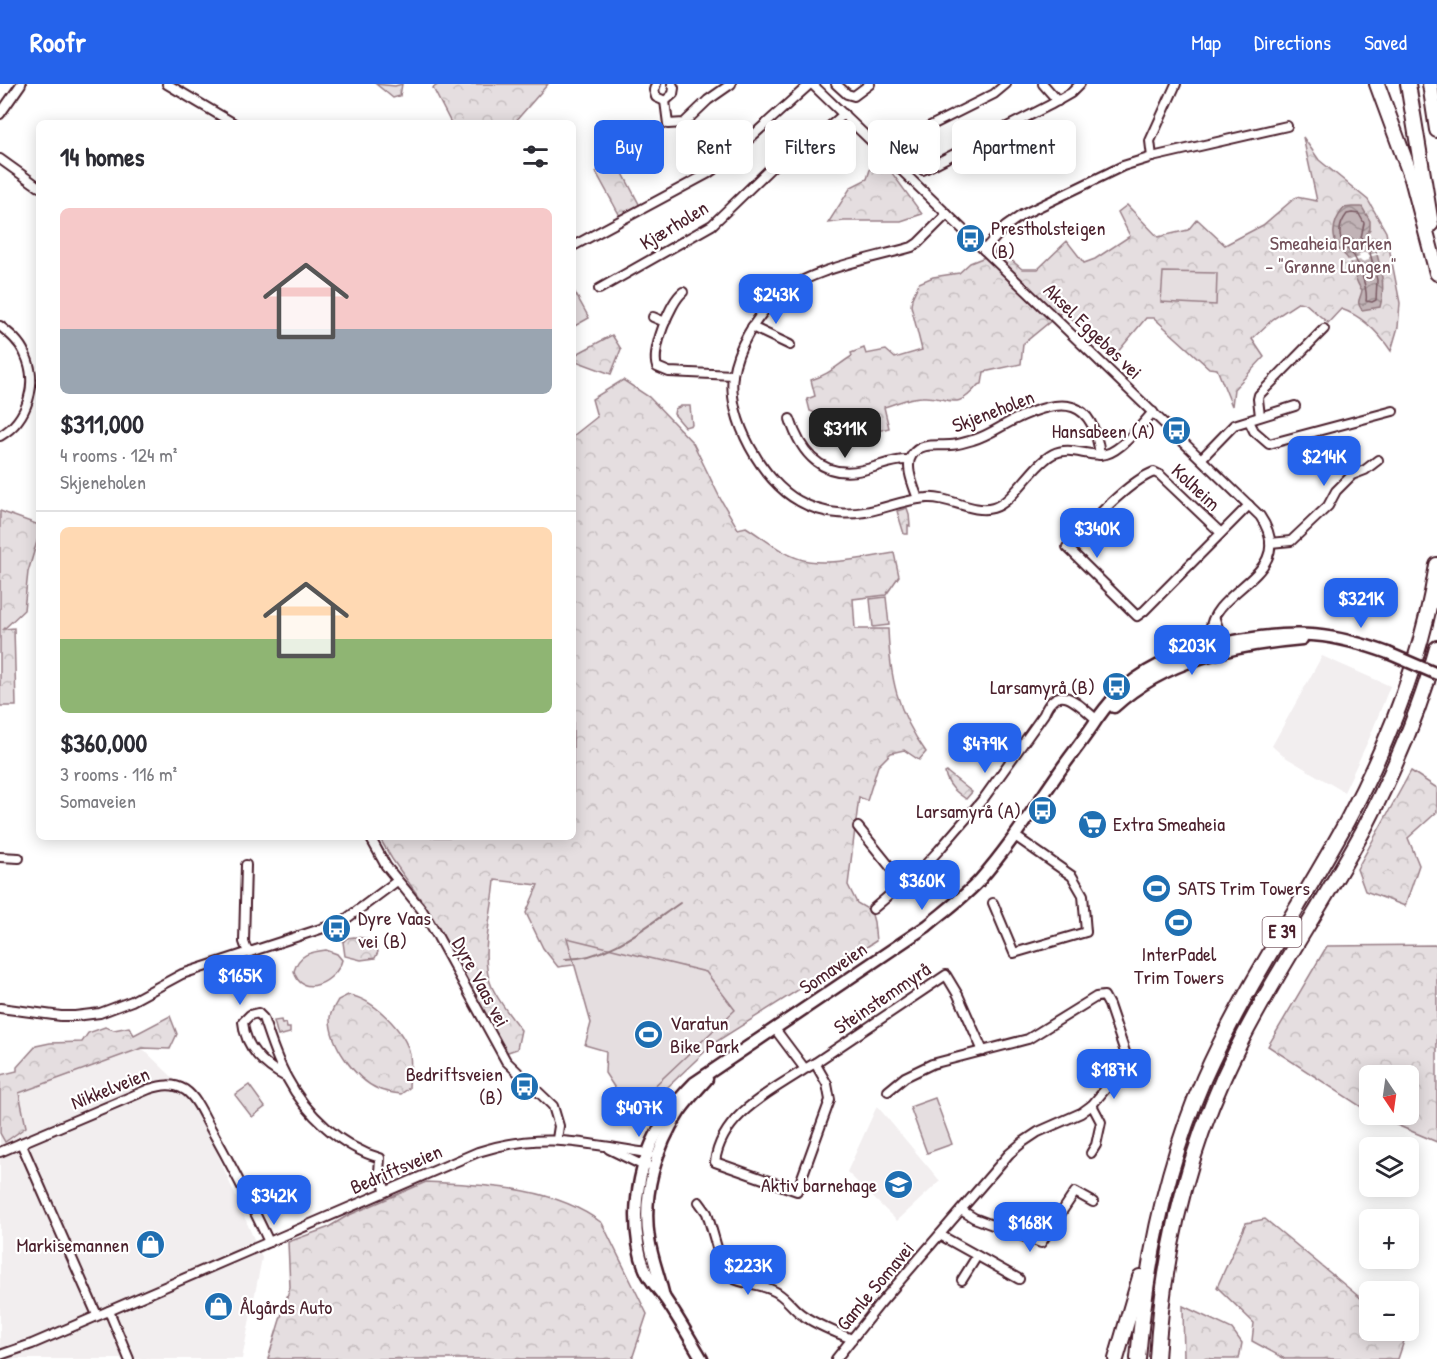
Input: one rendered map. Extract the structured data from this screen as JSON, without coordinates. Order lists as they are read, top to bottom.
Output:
{
  "streets": {
    "highway": ["E 39"],
    "main road": ["Somaveien"],
    "street": [
      "Kjærholen",
      "Aksel Eggebøs vei",
      "Skjeneholen",
      "Kolheim",
      "Dyre Vaas vei",
      "Steinstemmyrå",
      "Nikkelveien",
      "Bedriftsveien",
      "Gamle Somavei"
    ]
  },
  "crossings": [
    ["Kjærholen", "Aksel Eggebøs vei"],
    ["Aksel Eggebøs vei", "Kolheim"],
    ["Somaveien", "Bedriftsveien"],
    ["Dyre Vaas vei", "Bedriftsveien"],
    ["Steinstemmyrå", "Gamle Somavei"],
    ["Nikkelveien", "Bedriftsveien"]
  ],
  "parks": ["Smeaheia Parken - \"Grønne Lungen\""],
  "places": {
    "bus stop": [
      "Prestholsteigen (B)",
      "Hansabeen (A)",
      "Larsamyrå (B)",
      "Larsamyrå (A)",
      "Dyre Vaas vei (B)",
      "Bedriftsveien (B)"
    ],
    "supermarket": ["Extra Smeaheia"],
    "sports": ["SATS Trim Towers", "InterPadel Trim Towers", "Varatun Bike Park"],
    "school or university": ["Aktiv barnehage"],
    "shop": ["Markisemannen", "Ålgårds Auto"]
  },
  "north": "bottom",
  "page": {
    "header": "Roofr",
    "nav": ["Map", "Directions", "Saved"],
    "chip": [
      "Buy",
      "Rent",
      "Filters",
      "New",
      "Apartment"
    ],
    "heading": "14 homes",
    "list": [
      {
        "name": "$311,000",
        "note": "4 rooms · 124 m² · Skjeneholen"
      },
      {
        "name": "$360,000",
        "note": "3 rooms · 116 m² · Somaveien"
      }
    ],
    "price": [
      "$243K",
      "$311K",
      "$214K",
      "$340K",
      "$321K",
      "$203K",
      "$479K",
      "$360K",
      "$165K",
      "$187K",
      "$407K",
      "$342K",
      "$168K",
      "$223K"
    ],
    "map_buttons": ["+", "−"]
  }
}
